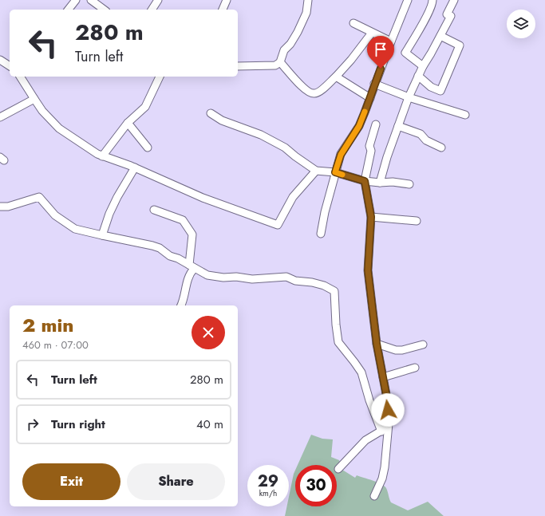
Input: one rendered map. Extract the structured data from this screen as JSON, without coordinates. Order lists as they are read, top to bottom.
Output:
{
  "page": {
    "turn": ["280 m", "Turn left"],
    "heading": ["2 min", "460 m · 07:00"],
    "list": [
      {
        "name": "Turn left",
        "value": "280 m"
      },
      {
        "name": "Turn right",
        "value": "40 m"
      }
    ],
    "buttons": ["Exit", "Share"],
    "speed": "29 km/h",
    "limit": "30"
  }
}
